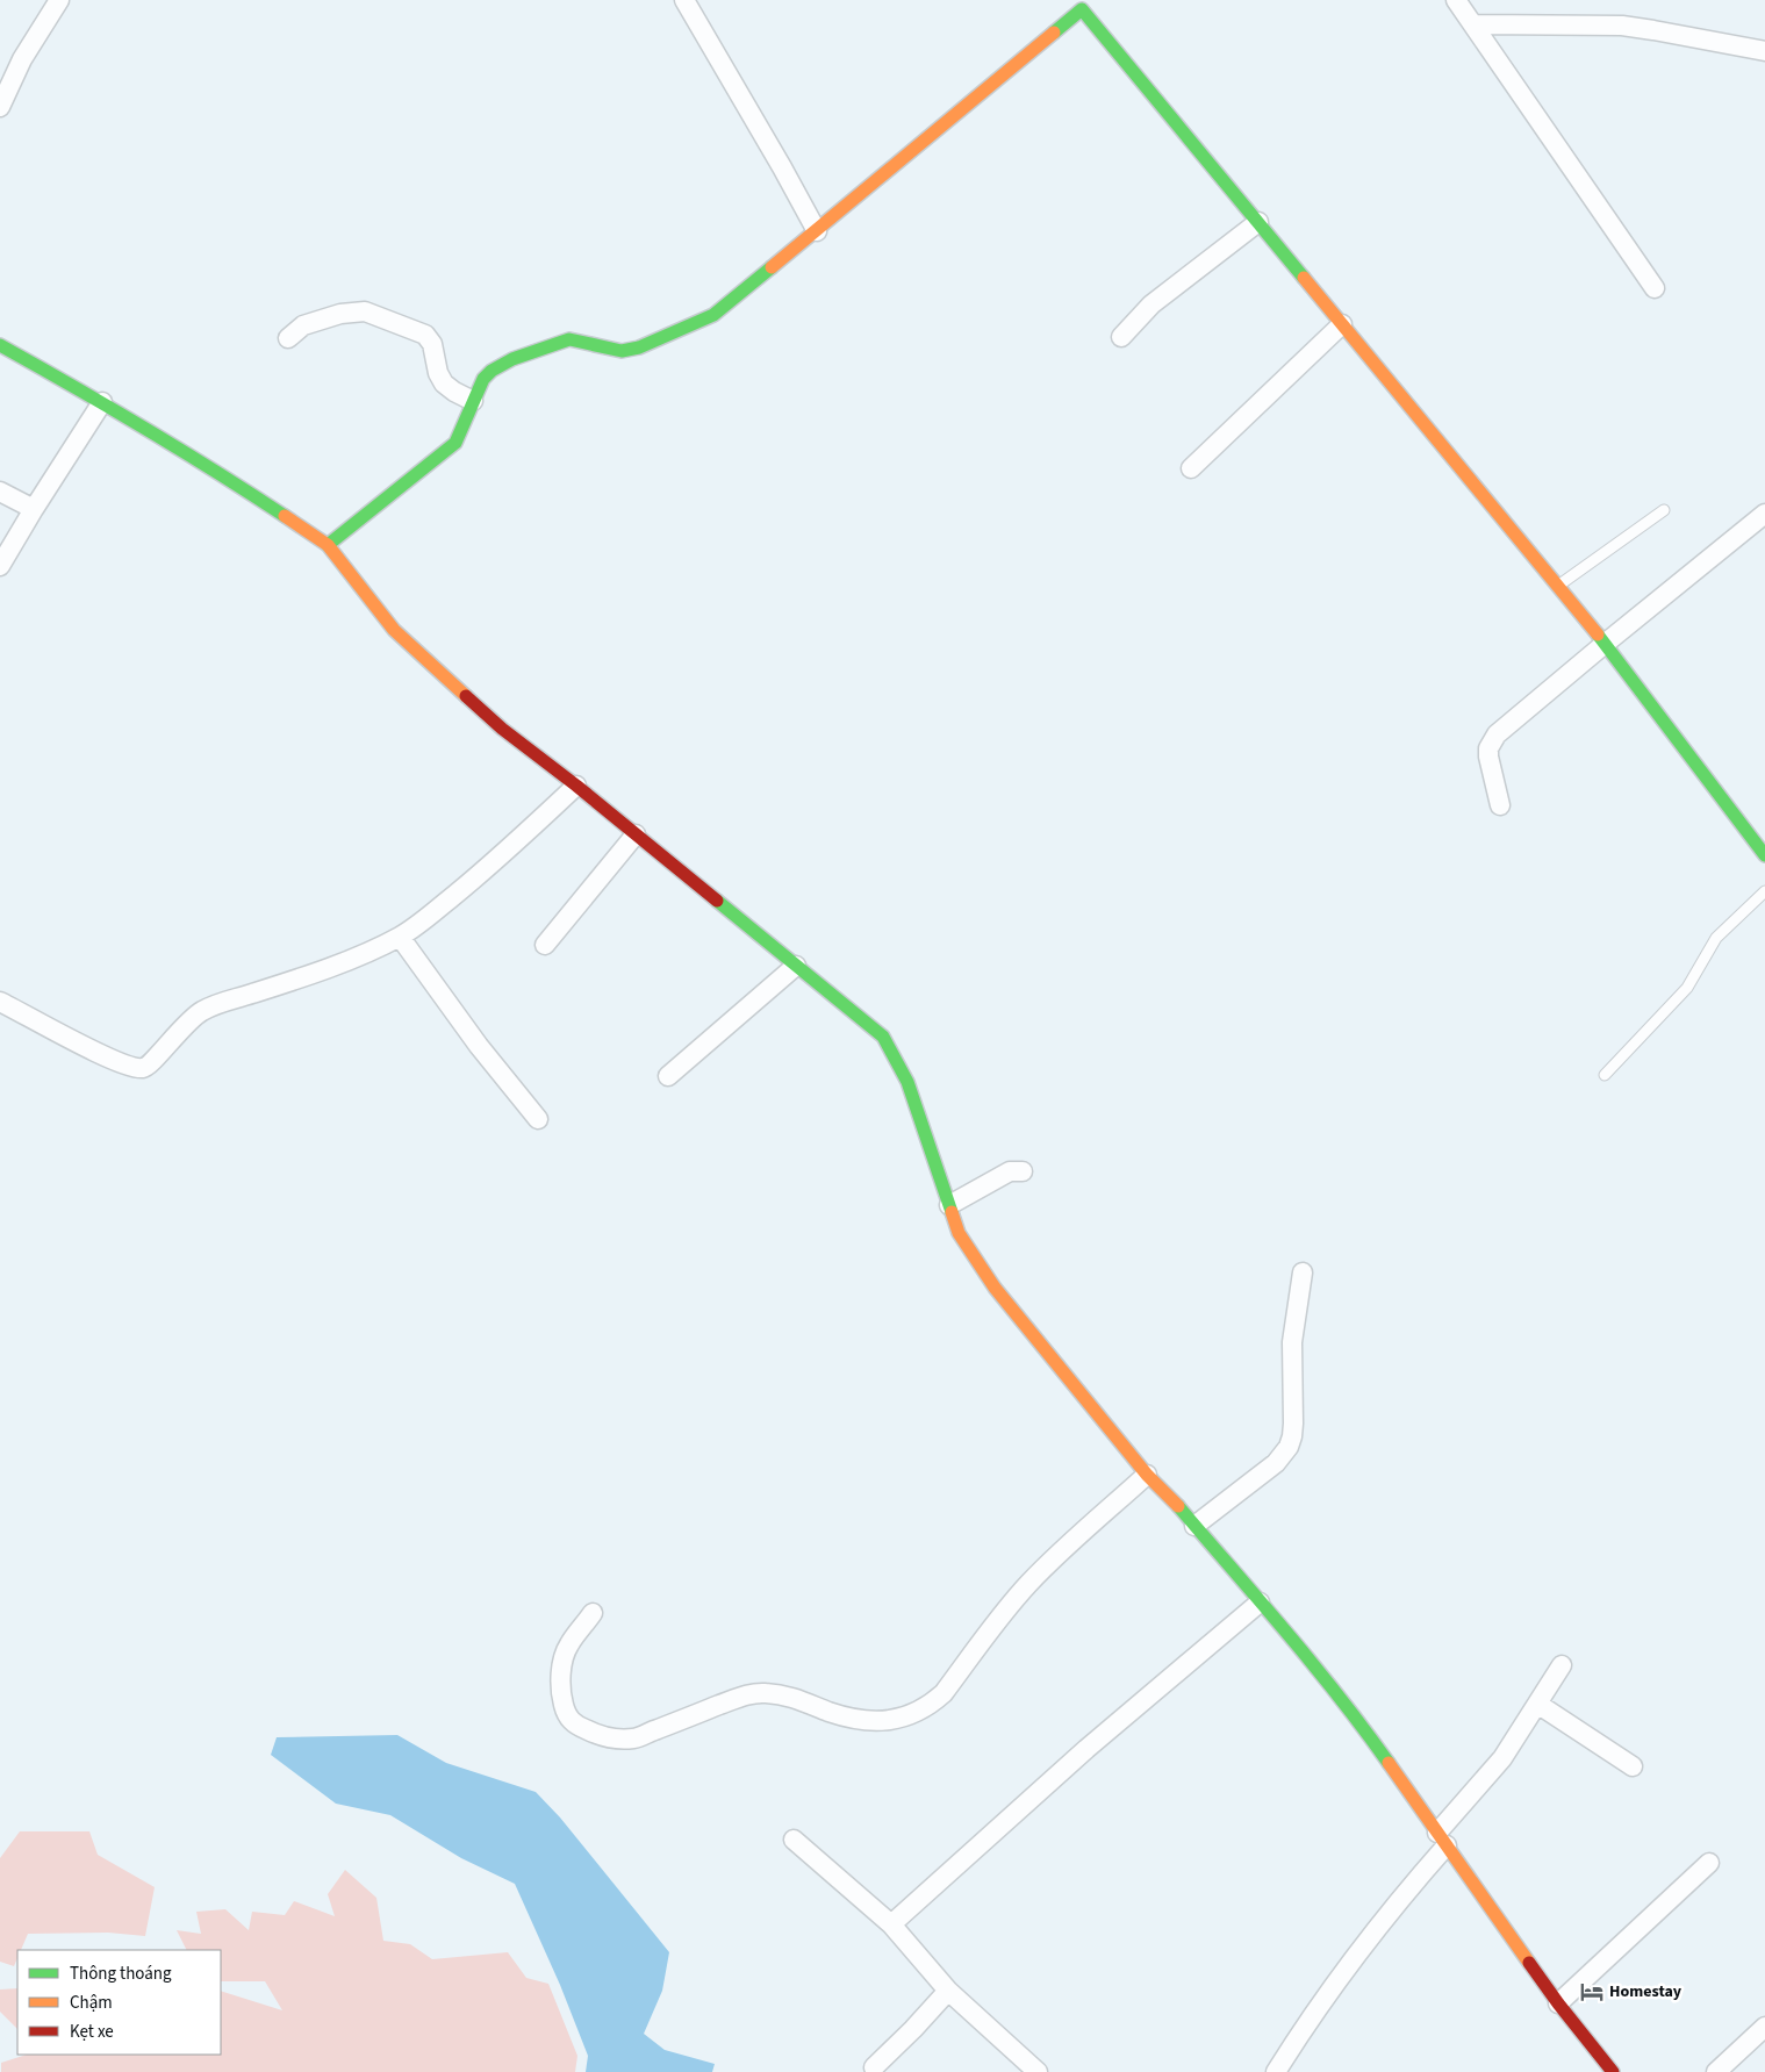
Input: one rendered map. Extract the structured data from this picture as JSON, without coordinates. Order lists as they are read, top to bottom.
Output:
{
  "places": {
    "hotel": ["Homestay"]
  },
  "legend": ["Thông thoáng", "Chậm", "Kẹt xe"]
}
